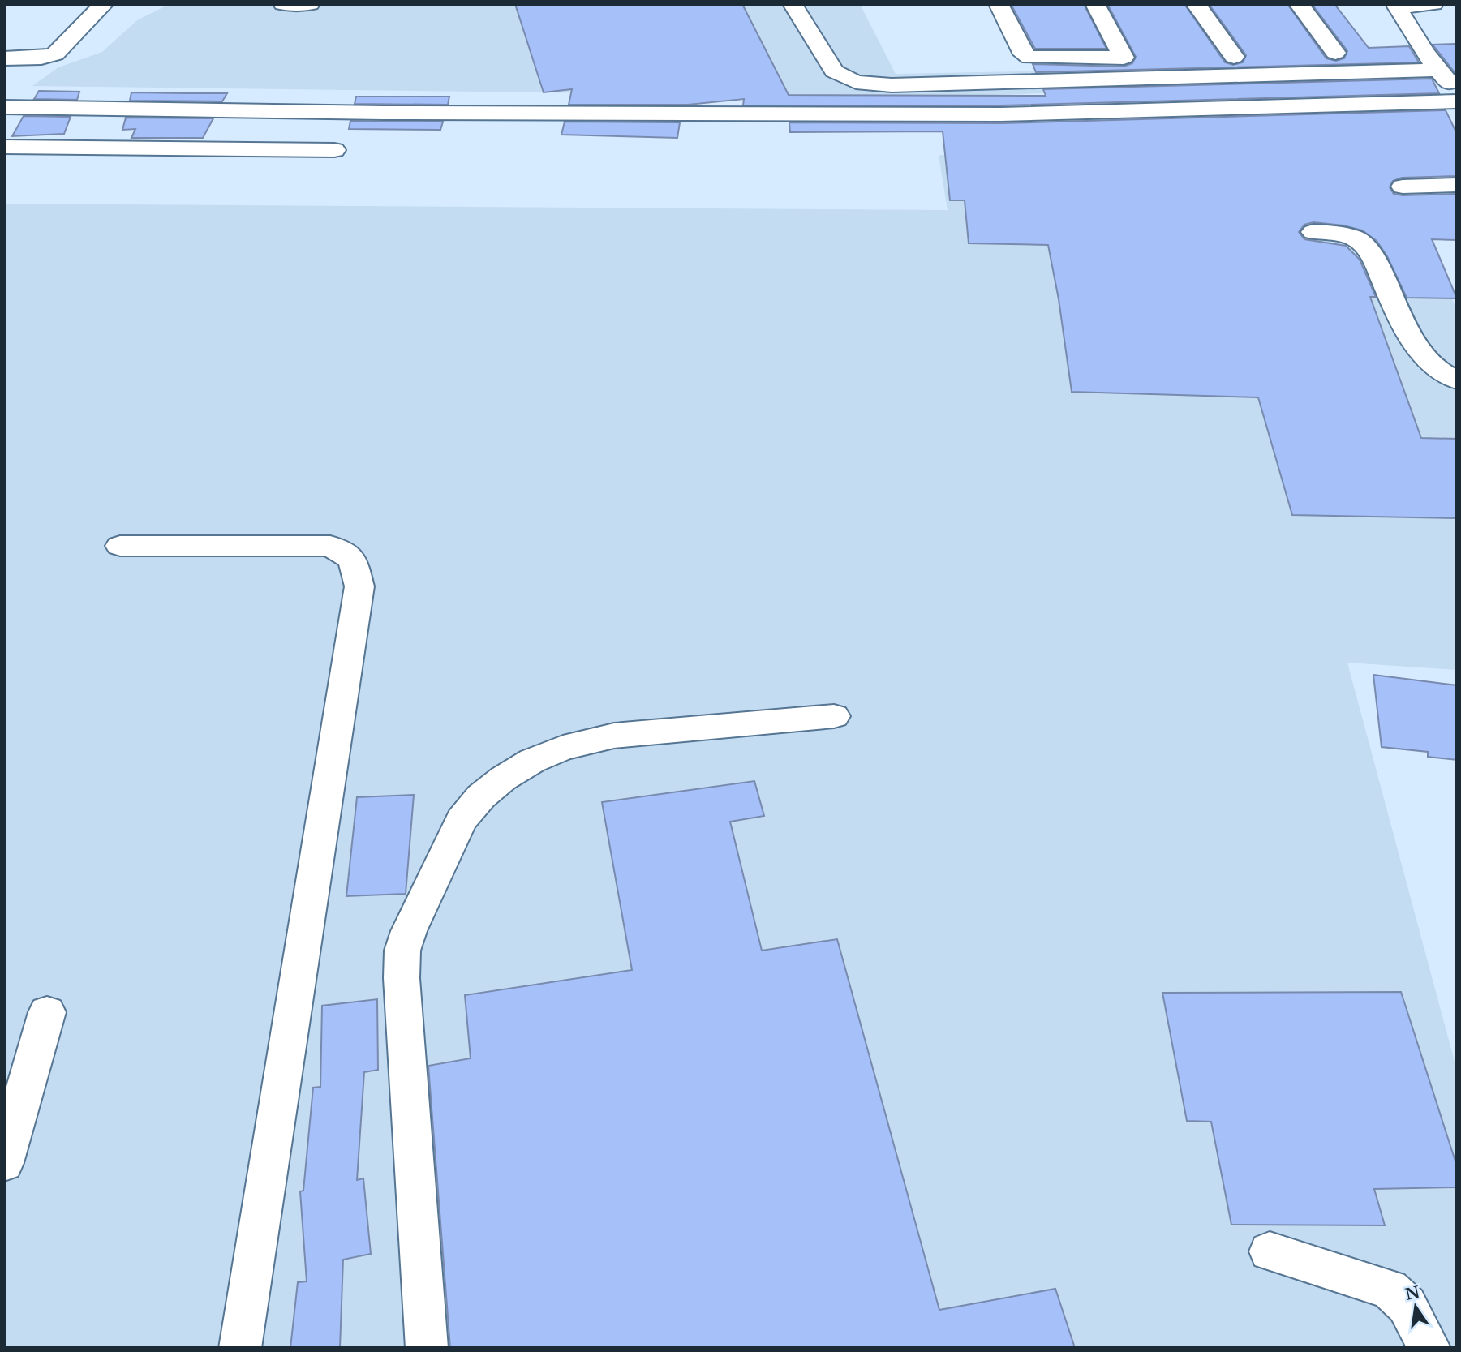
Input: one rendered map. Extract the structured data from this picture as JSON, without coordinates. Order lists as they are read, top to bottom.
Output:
{
  "north": "top"
}
